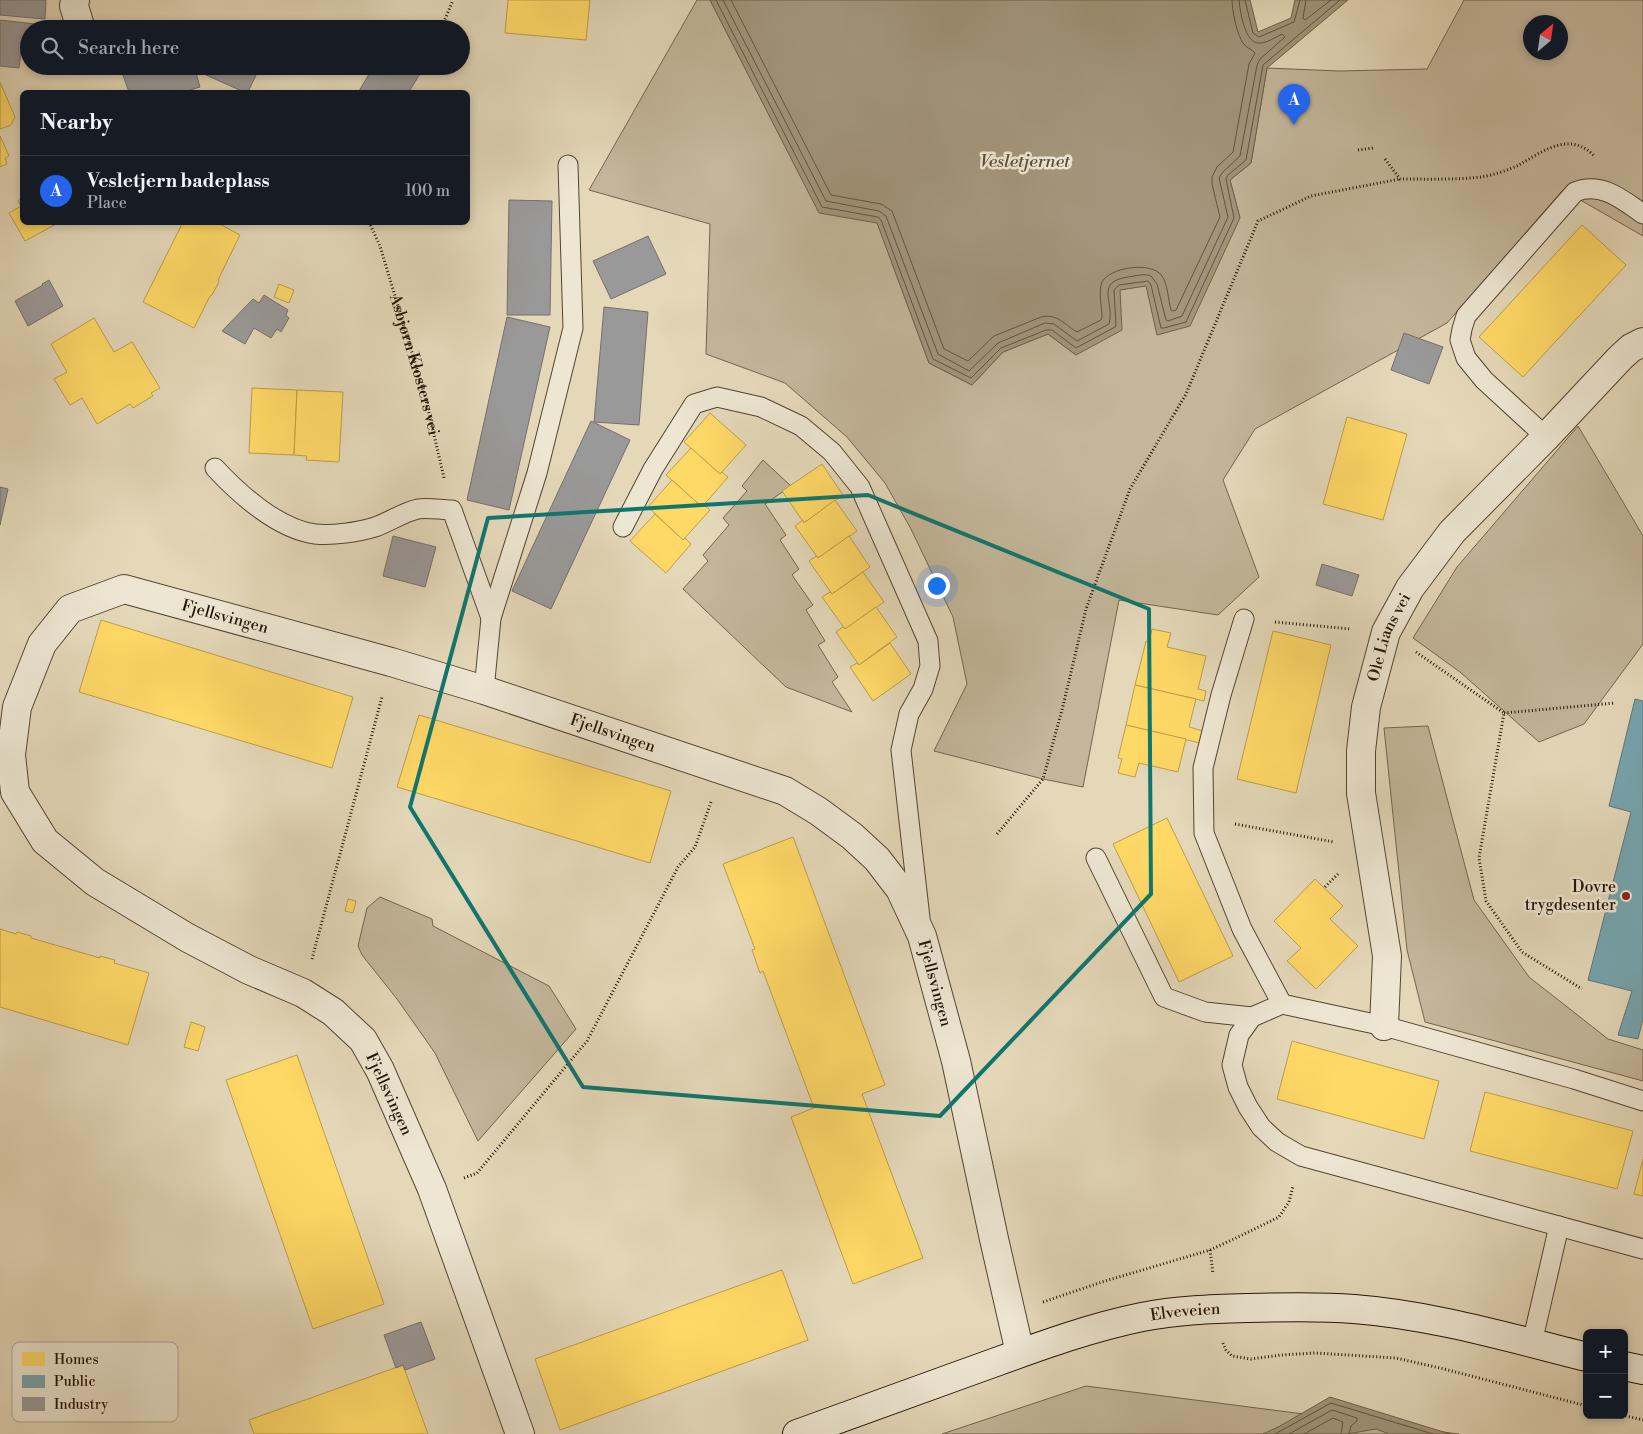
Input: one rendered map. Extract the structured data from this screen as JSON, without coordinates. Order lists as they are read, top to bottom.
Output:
{
  "streets": {
    "street": ["Fjellsvingen", "Ole Lians vei", "Elveveien"],
    "path": ["Asbjørn Klosters vei"]
  },
  "crossings": [
    ["Fjellsvingen", "Elveveien"]
  ],
  "water": ["Vesletjernet"],
  "places": ["Dovre trygdesenter"],
  "legend": ["Homes", "Public", "Industry"],
  "north": "top right",
  "page": {
    "search": "Search here",
    "pins": "A",
    "heading": "Nearby",
    "list": [
      {
        "mark": "A",
        "name": "Vesletjern badeplass",
        "note": "Place",
        "value": "100 m"
      }
    ],
    "map_buttons": ["+", "−"]
  }
}
